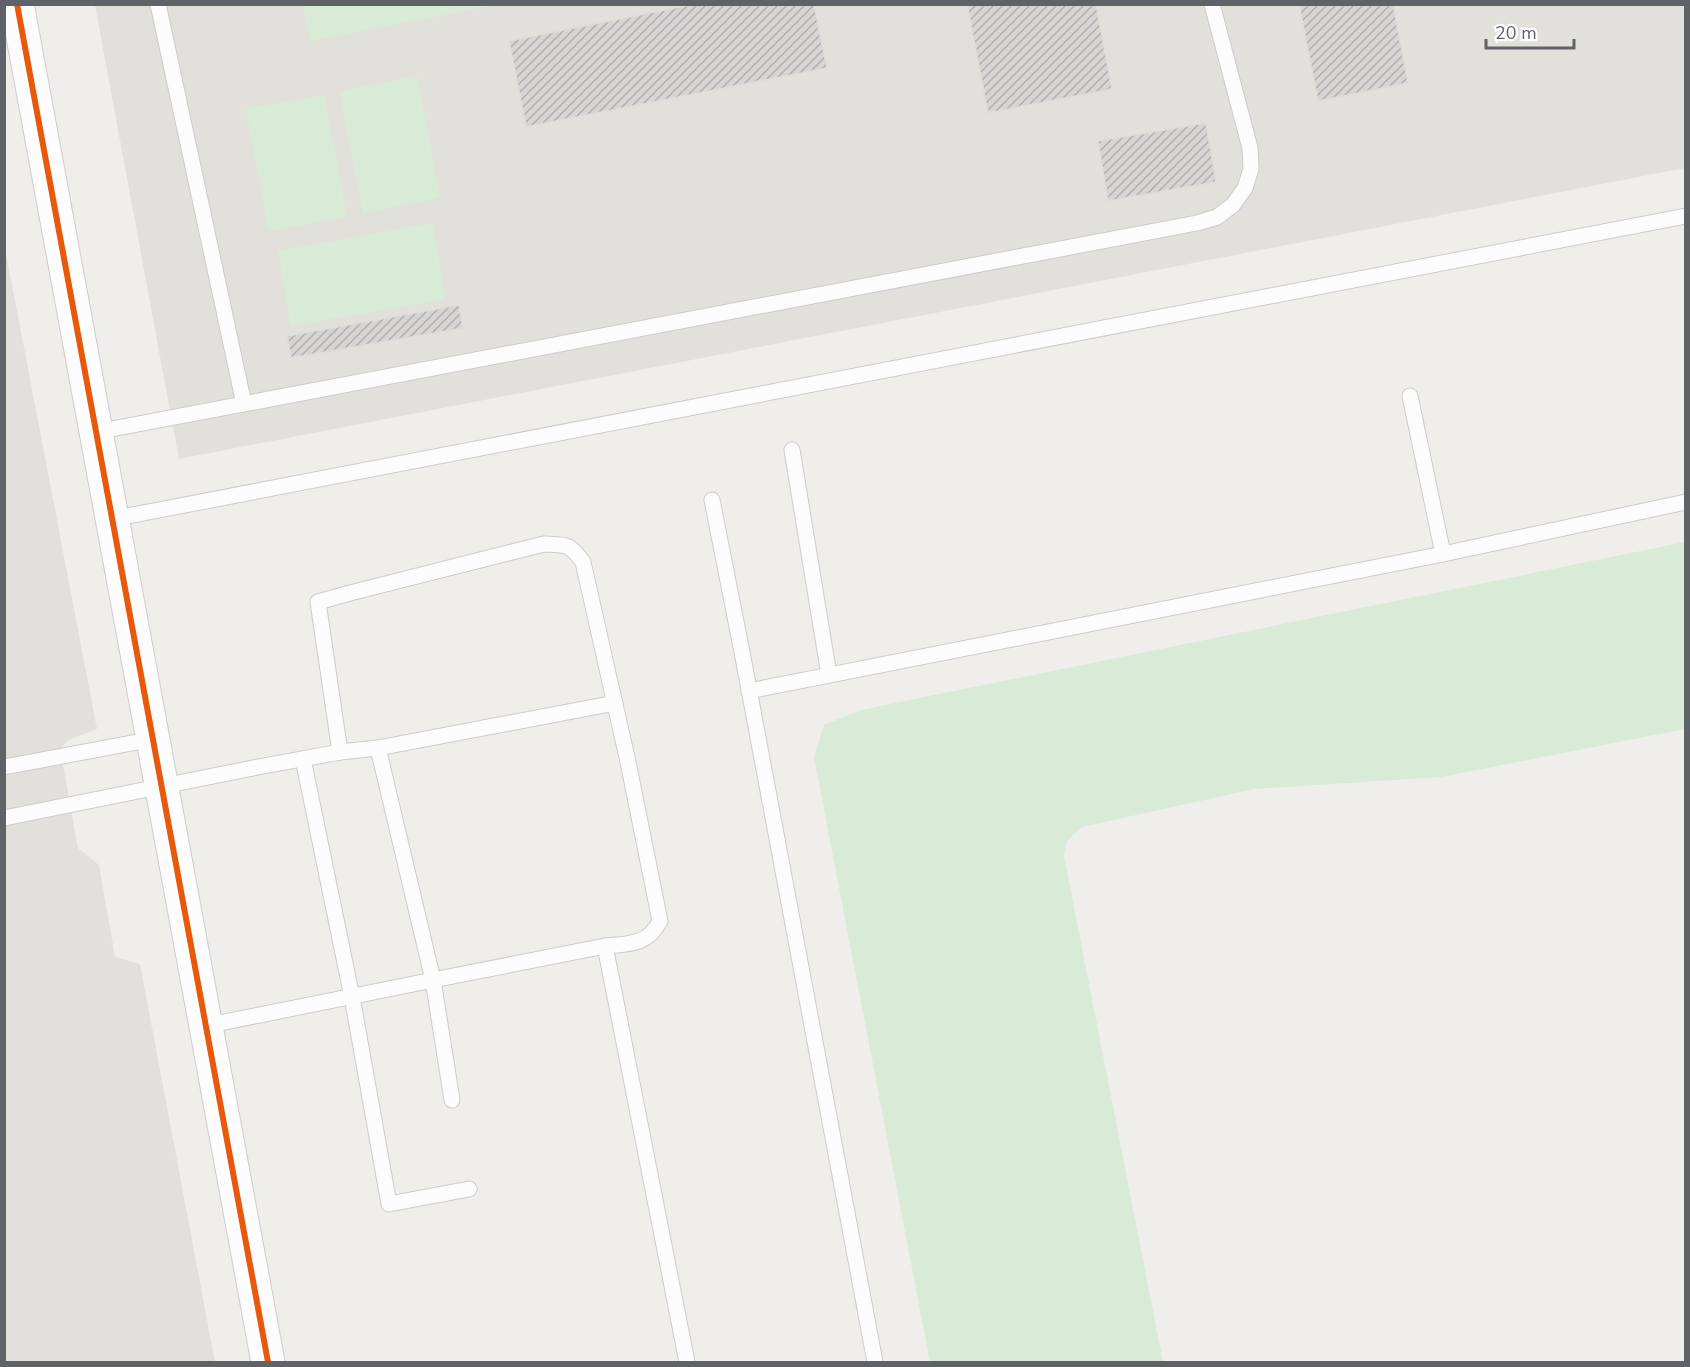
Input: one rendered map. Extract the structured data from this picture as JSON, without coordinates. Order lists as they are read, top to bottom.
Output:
{
  "scale_bar": "20 m"
}
